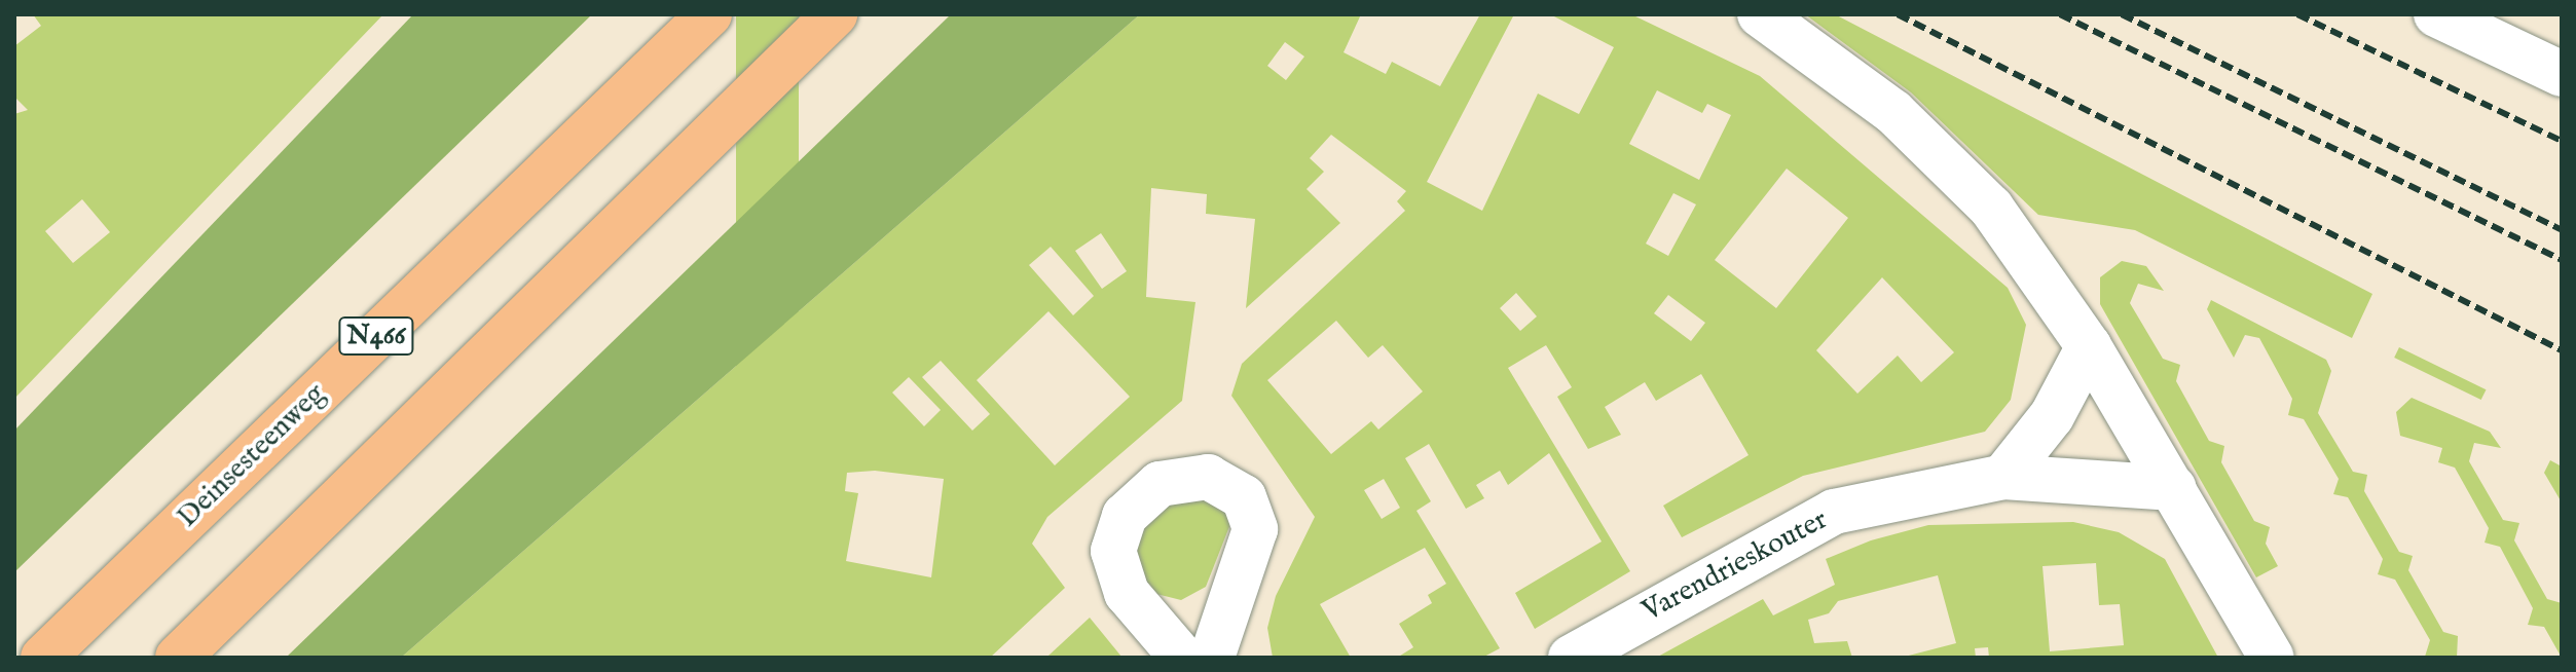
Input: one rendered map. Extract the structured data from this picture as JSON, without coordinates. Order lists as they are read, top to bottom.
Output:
{
  "streets": {
    "highway": ["N466", "Deinsesteenweg"],
    "street": ["Varendrieskouter"]
  }
}
